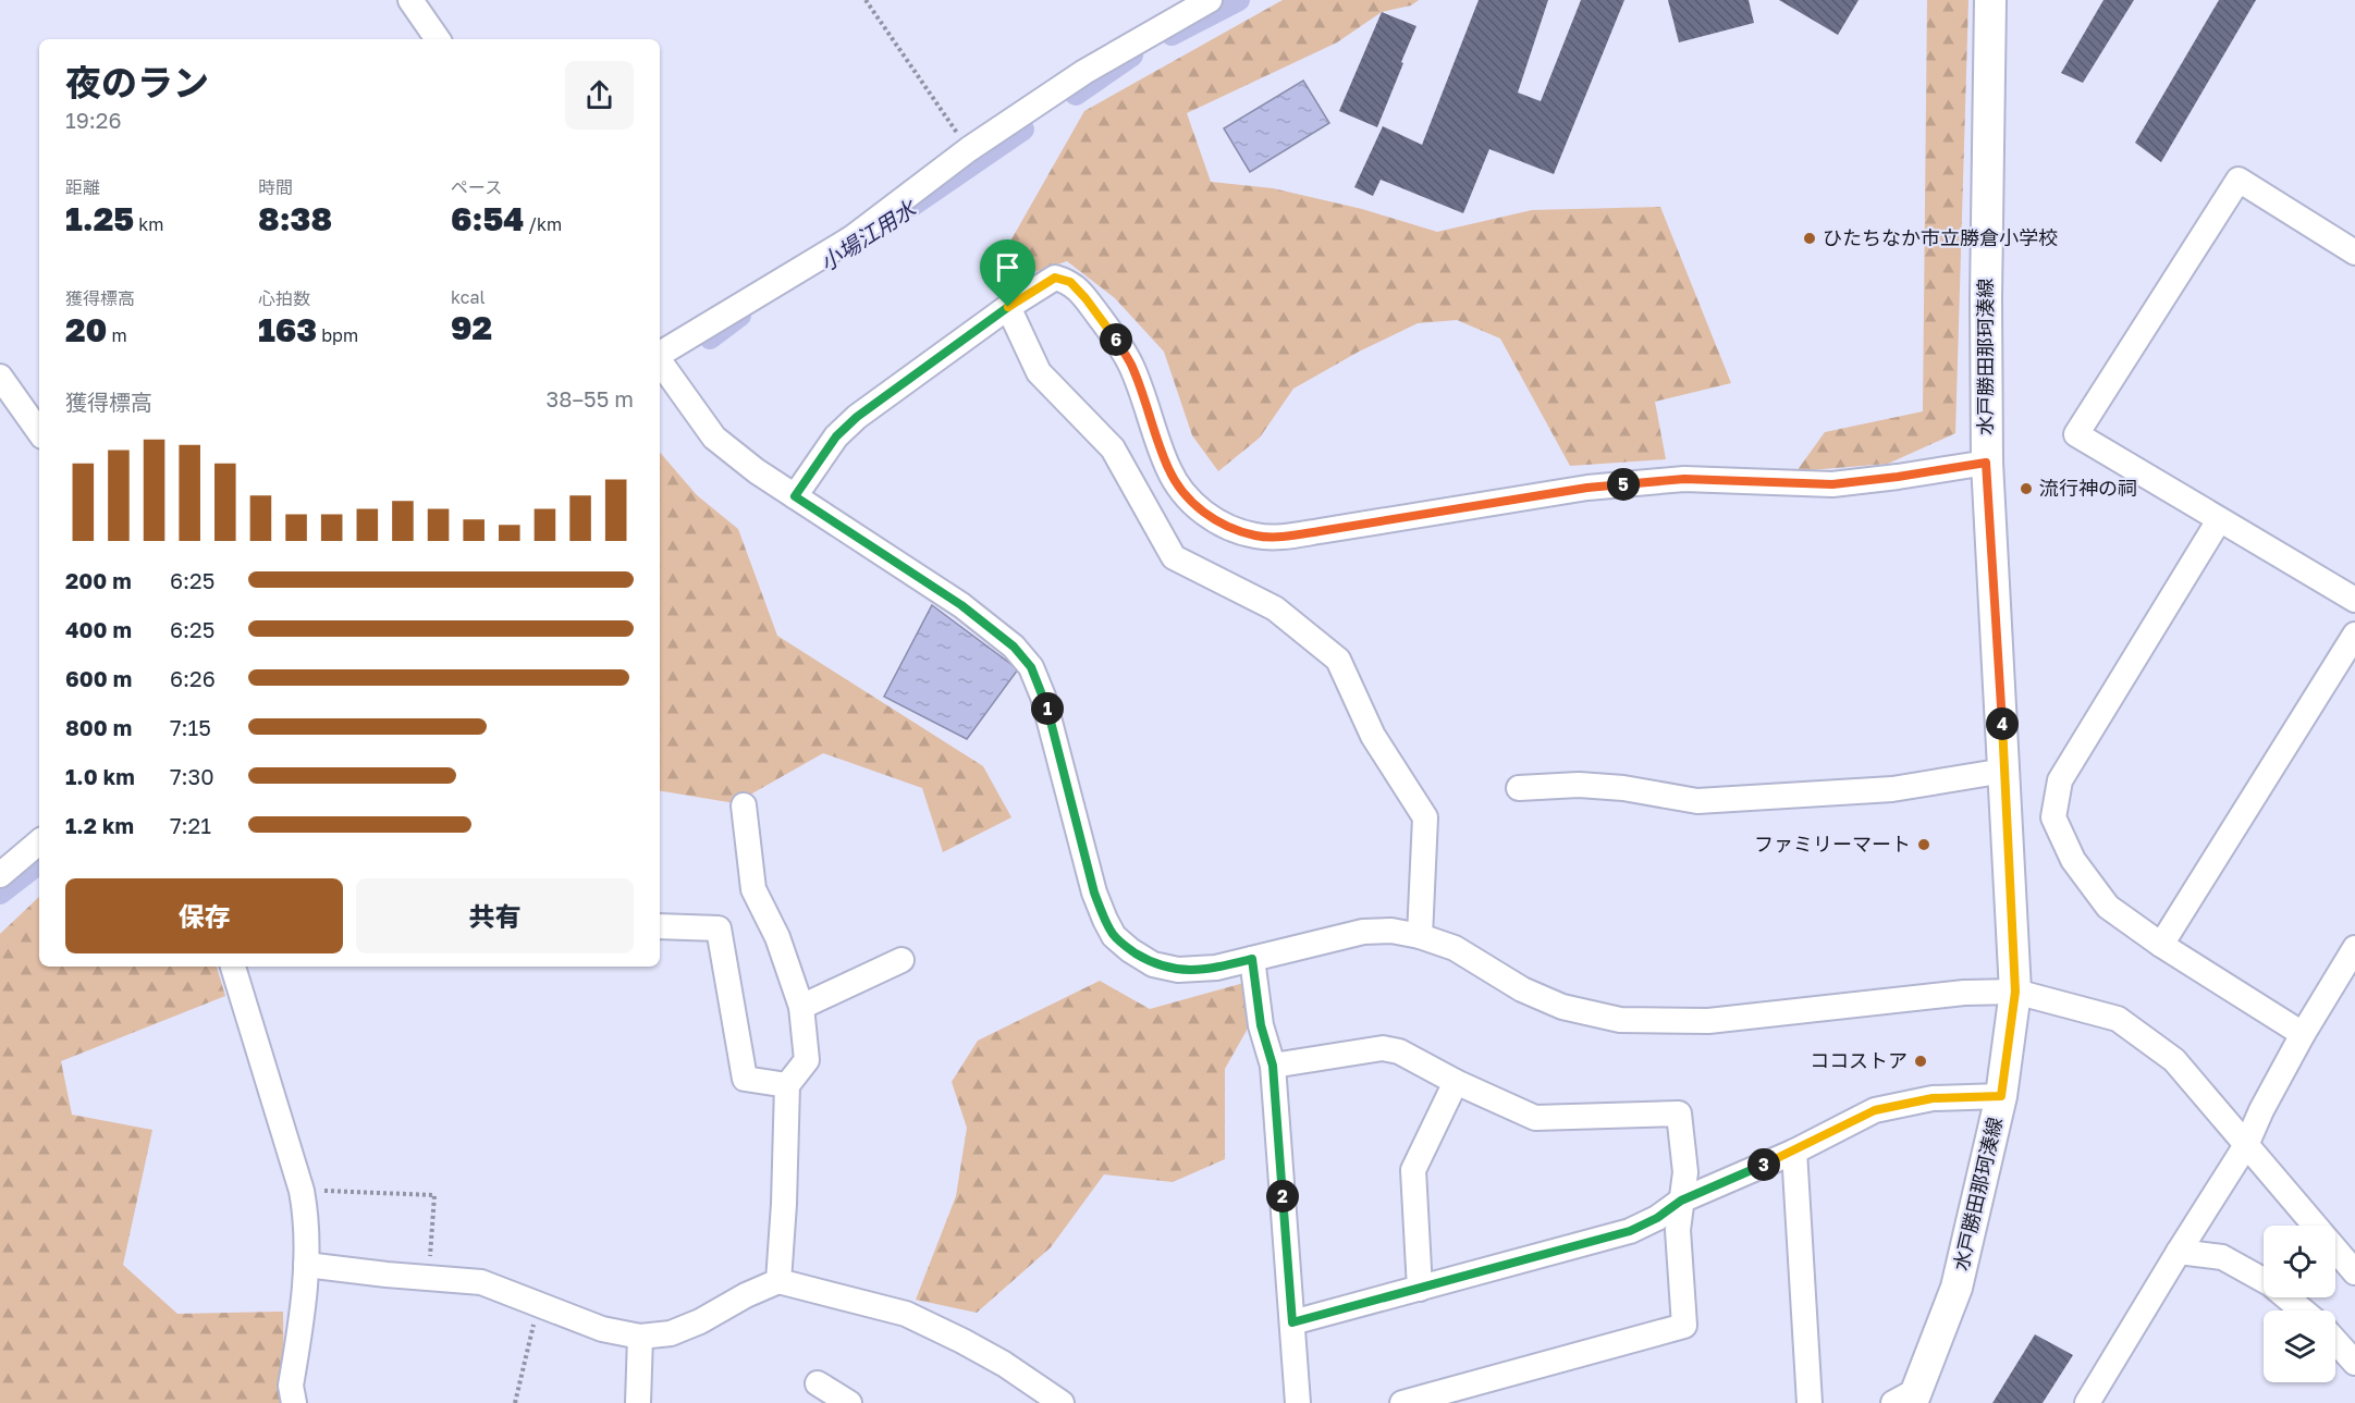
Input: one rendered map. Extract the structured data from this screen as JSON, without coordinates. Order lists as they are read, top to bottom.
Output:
{
  "streets": {
    "main road": ["水戸勝田那珂湊線"]
  },
  "water": ["小場江用水"],
  "places": [
    "ひたちなか市立勝倉小学校",
    "流行神の祠",
    "ファミリーマート",
    "ココストア"
  ],
  "page": {
    "heading": ["夜のラン", "19:26"],
    "stats": [
      ["距離", "1.25 km"],
      ["時間", "8:38"],
      ["ペース", "6:54 /km"],
      ["獲得標高", "20 m"],
      ["心拍数", "163 bpm"],
      ["kcal", "92"]
    ],
    "pins": [
      "6",
      "5",
      "1",
      "4",
      "3",
      "2"
    ],
    "chart": ["獲得標高", "38–55 m"],
    "list": [
      {
        "name": "200 m",
        "note": "6:25"
      },
      {
        "name": "400 m",
        "note": "6:25"
      },
      {
        "name": "600 m",
        "note": "6:26"
      },
      {
        "name": "800 m",
        "note": "7:15"
      },
      {
        "name": "1.0 km",
        "note": "7:30"
      },
      {
        "name": "1.2 km",
        "note": "7:21"
      }
    ],
    "buttons": ["保存", "共有"]
  }
}
